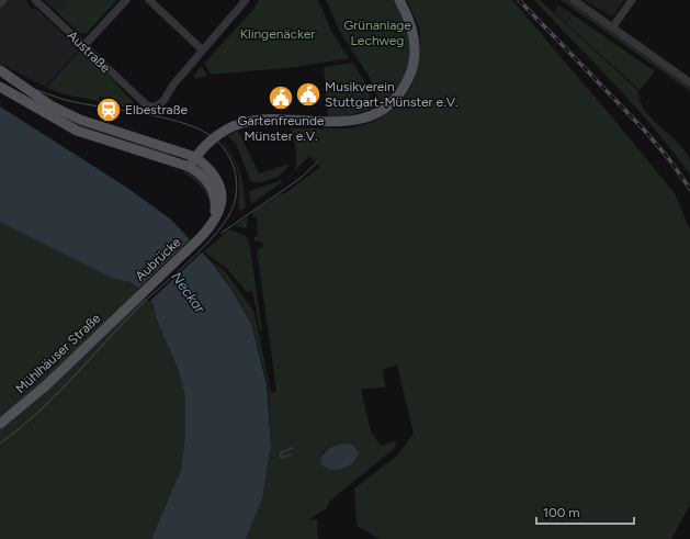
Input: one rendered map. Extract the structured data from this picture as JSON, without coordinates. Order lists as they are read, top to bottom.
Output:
{
  "streets": {
    "main road": ["Aubrücke", "Mühlhäuser Straße"],
    "street": ["Austraße"]
  },
  "crossings": [
    ["Aubrücke", "Mühlhäuser Straße"]
  ],
  "water": ["Neckar"],
  "parks": ["Grünanlage Lechweg", "Klingenäcker"],
  "places": {
    "public building": ["Musikverein Stuttgart-Münster e.V.", "Gartenfreunde Münster e.V."],
    "station": ["Elbestraße"]
  },
  "scale_bar": "100 m"
}
